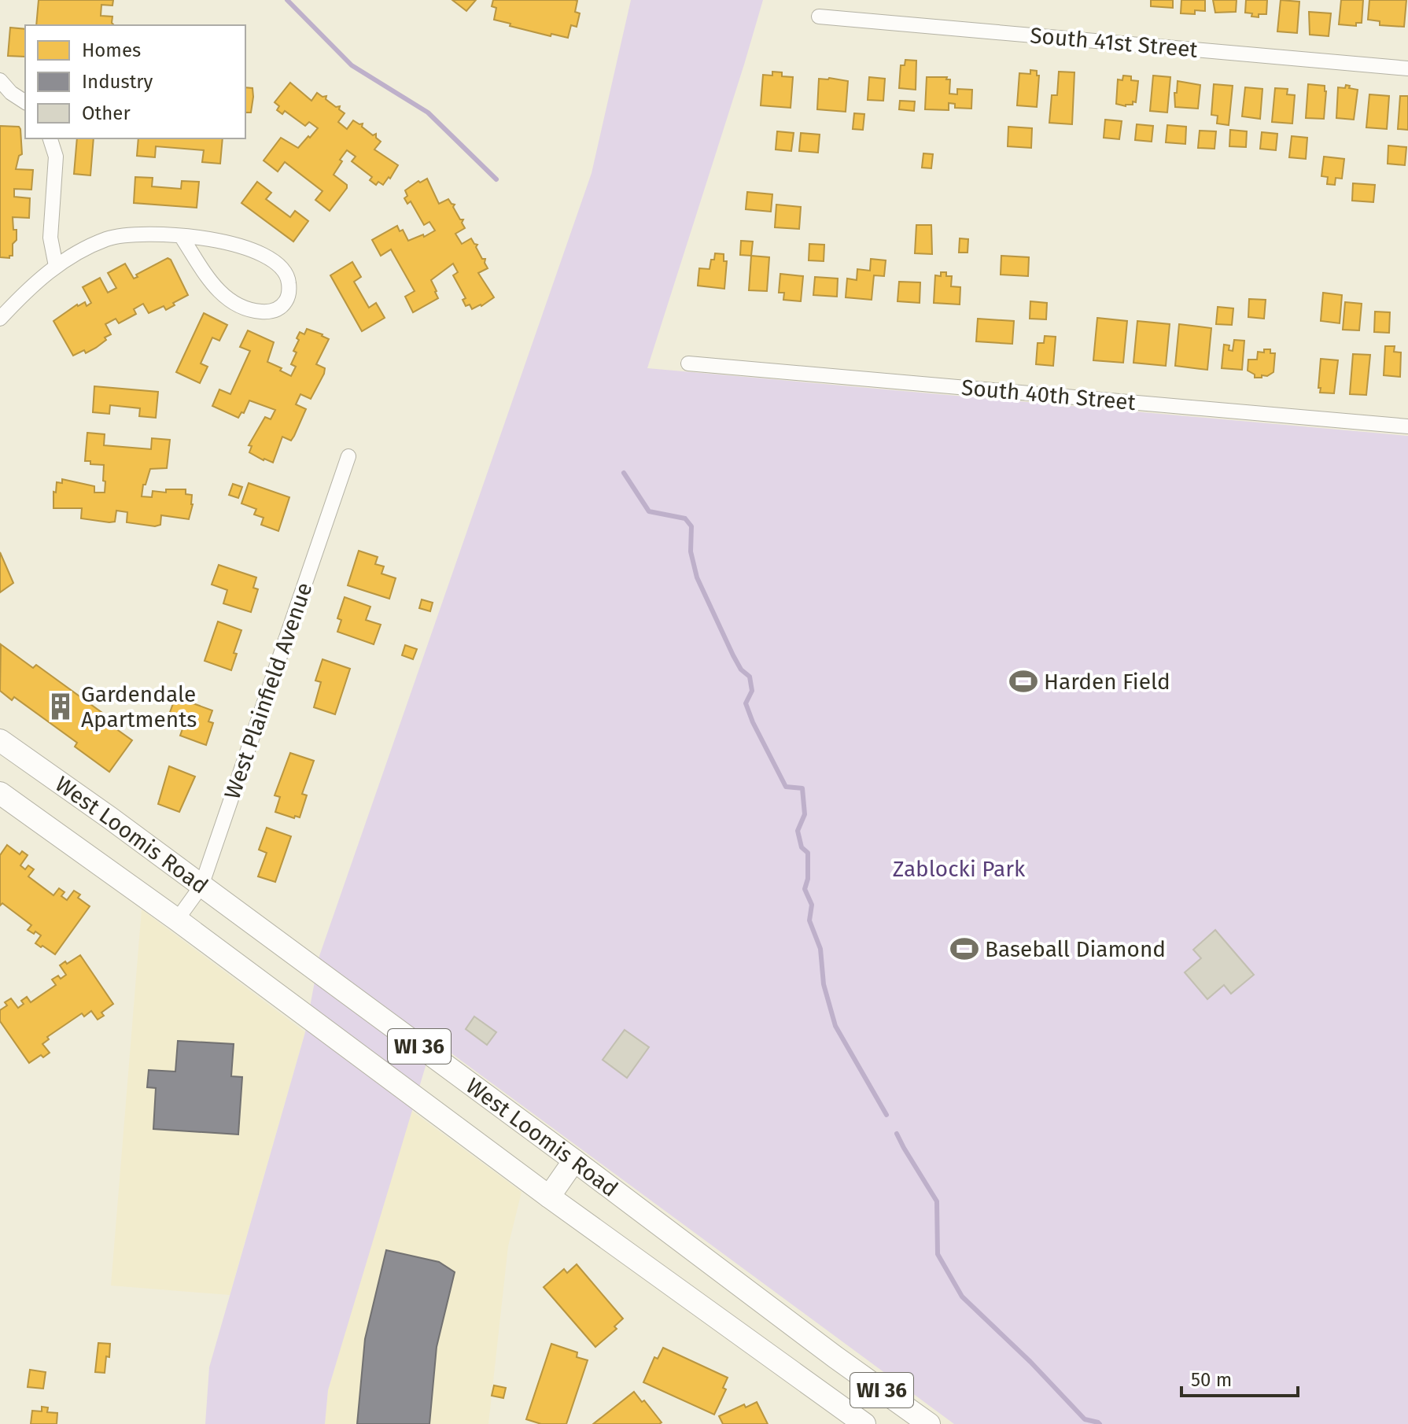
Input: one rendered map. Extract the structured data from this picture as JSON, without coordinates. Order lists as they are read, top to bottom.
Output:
{
  "streets": {
    "main road": ["West Loomis Road", "WI 36"],
    "street": ["South 41st Street", "South 40th Street", "West Plainfield Avenue"]
  },
  "crossings": [
    ["West Plainfield Avenue", "West Loomis Road"]
  ],
  "parks": ["Zablocki Park"],
  "places": {
    "sports": ["Harden Field", "Baseball Diamond"],
    "building": ["Gardendale Apartments"]
  },
  "legend": ["Homes", "Industry", "Other"],
  "scale_bar": "50 m"
}
